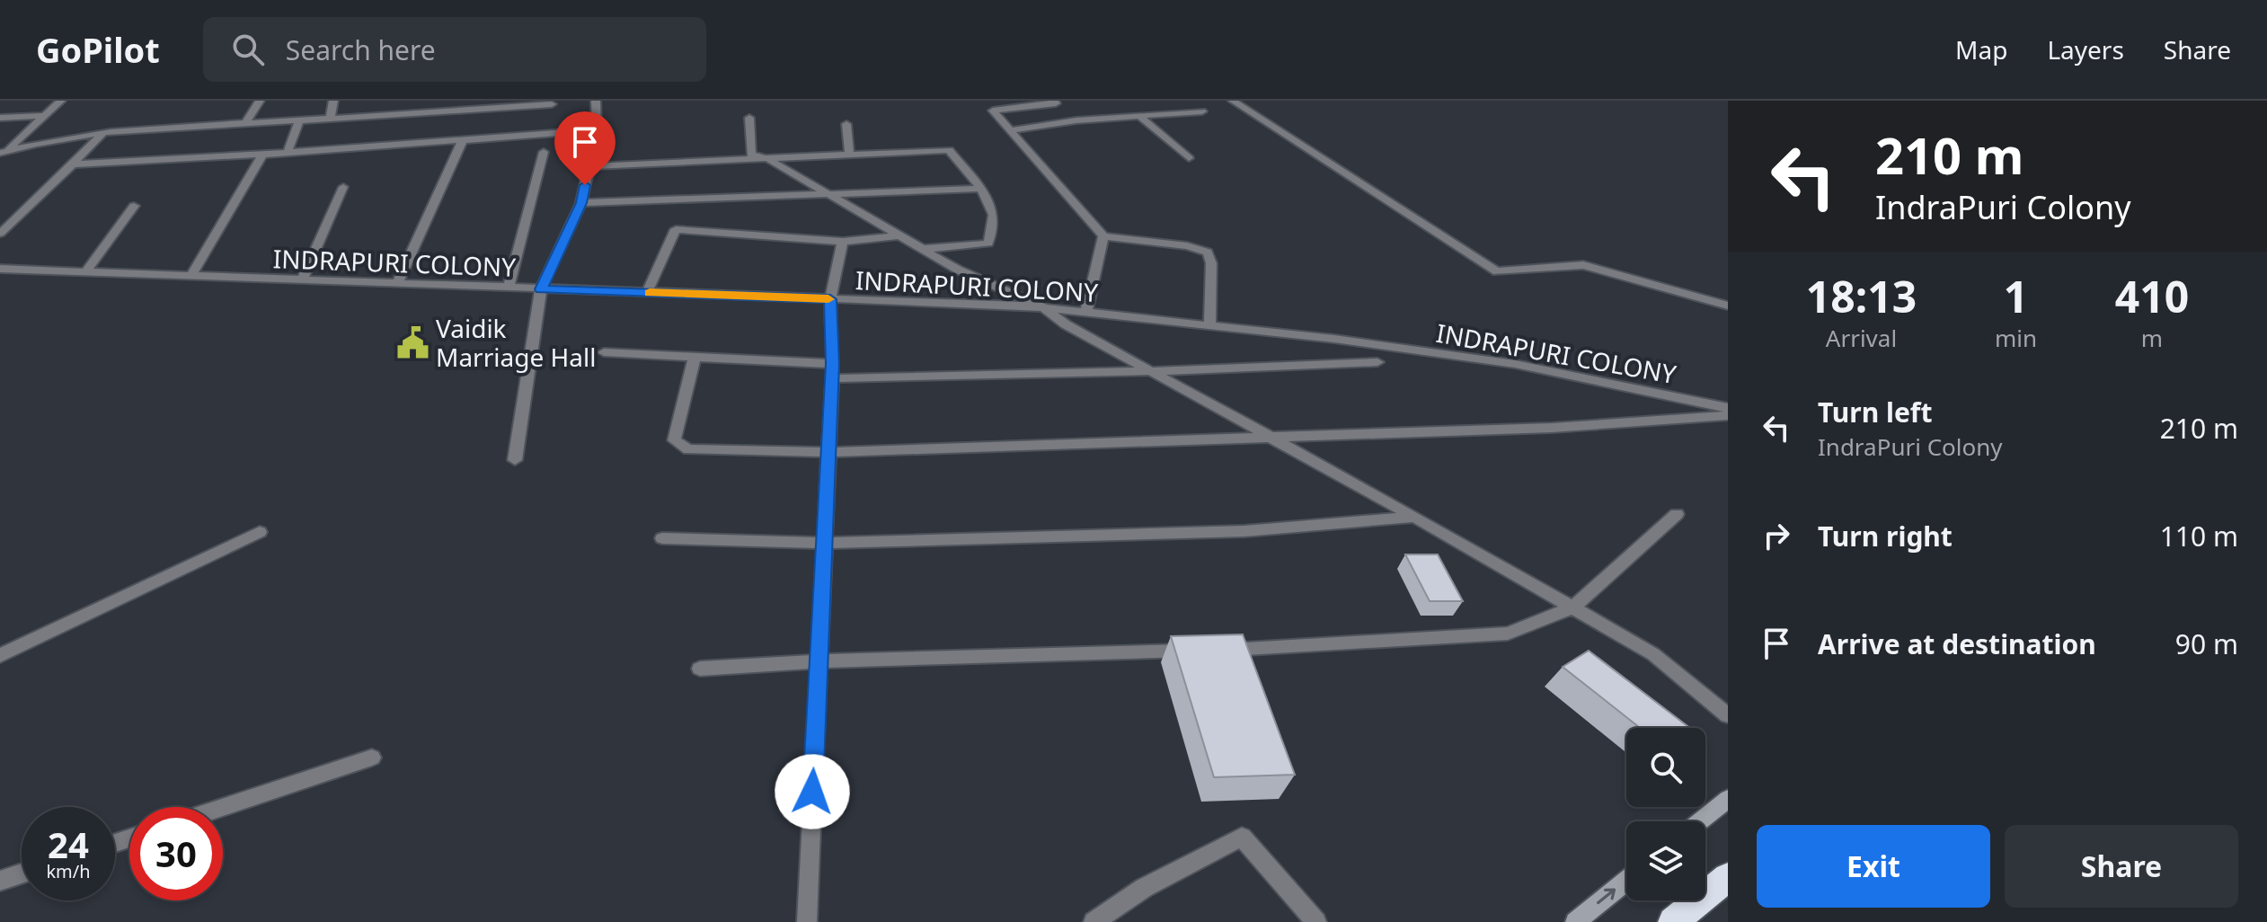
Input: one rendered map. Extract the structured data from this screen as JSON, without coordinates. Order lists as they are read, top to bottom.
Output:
{
  "streets": {
    "street": ["INDRAPURI COLONY"]
  },
  "places": {
    "public building": ["Vaidik Marriage Hall"]
  },
  "page": {
    "header": "GoPilot",
    "search": "Search here",
    "nav": ["Map", "Layers", "Share"],
    "turn": ["210 m", "IndraPuri Colony"],
    "eta": [
      "18:13",
      "Arrival",
      "1",
      "min",
      "410",
      "m"
    ],
    "list": [
      {
        "name": "Turn left",
        "note": "IndraPuri Colony",
        "value": "210 m"
      },
      {
        "name": "Turn right",
        "value": "110 m"
      },
      {
        "name": "Arrive at destination",
        "value": "90 m"
      }
    ],
    "speed": "24 km/h",
    "limit": "30",
    "buttons": ["Exit", "Share"]
  }
}
